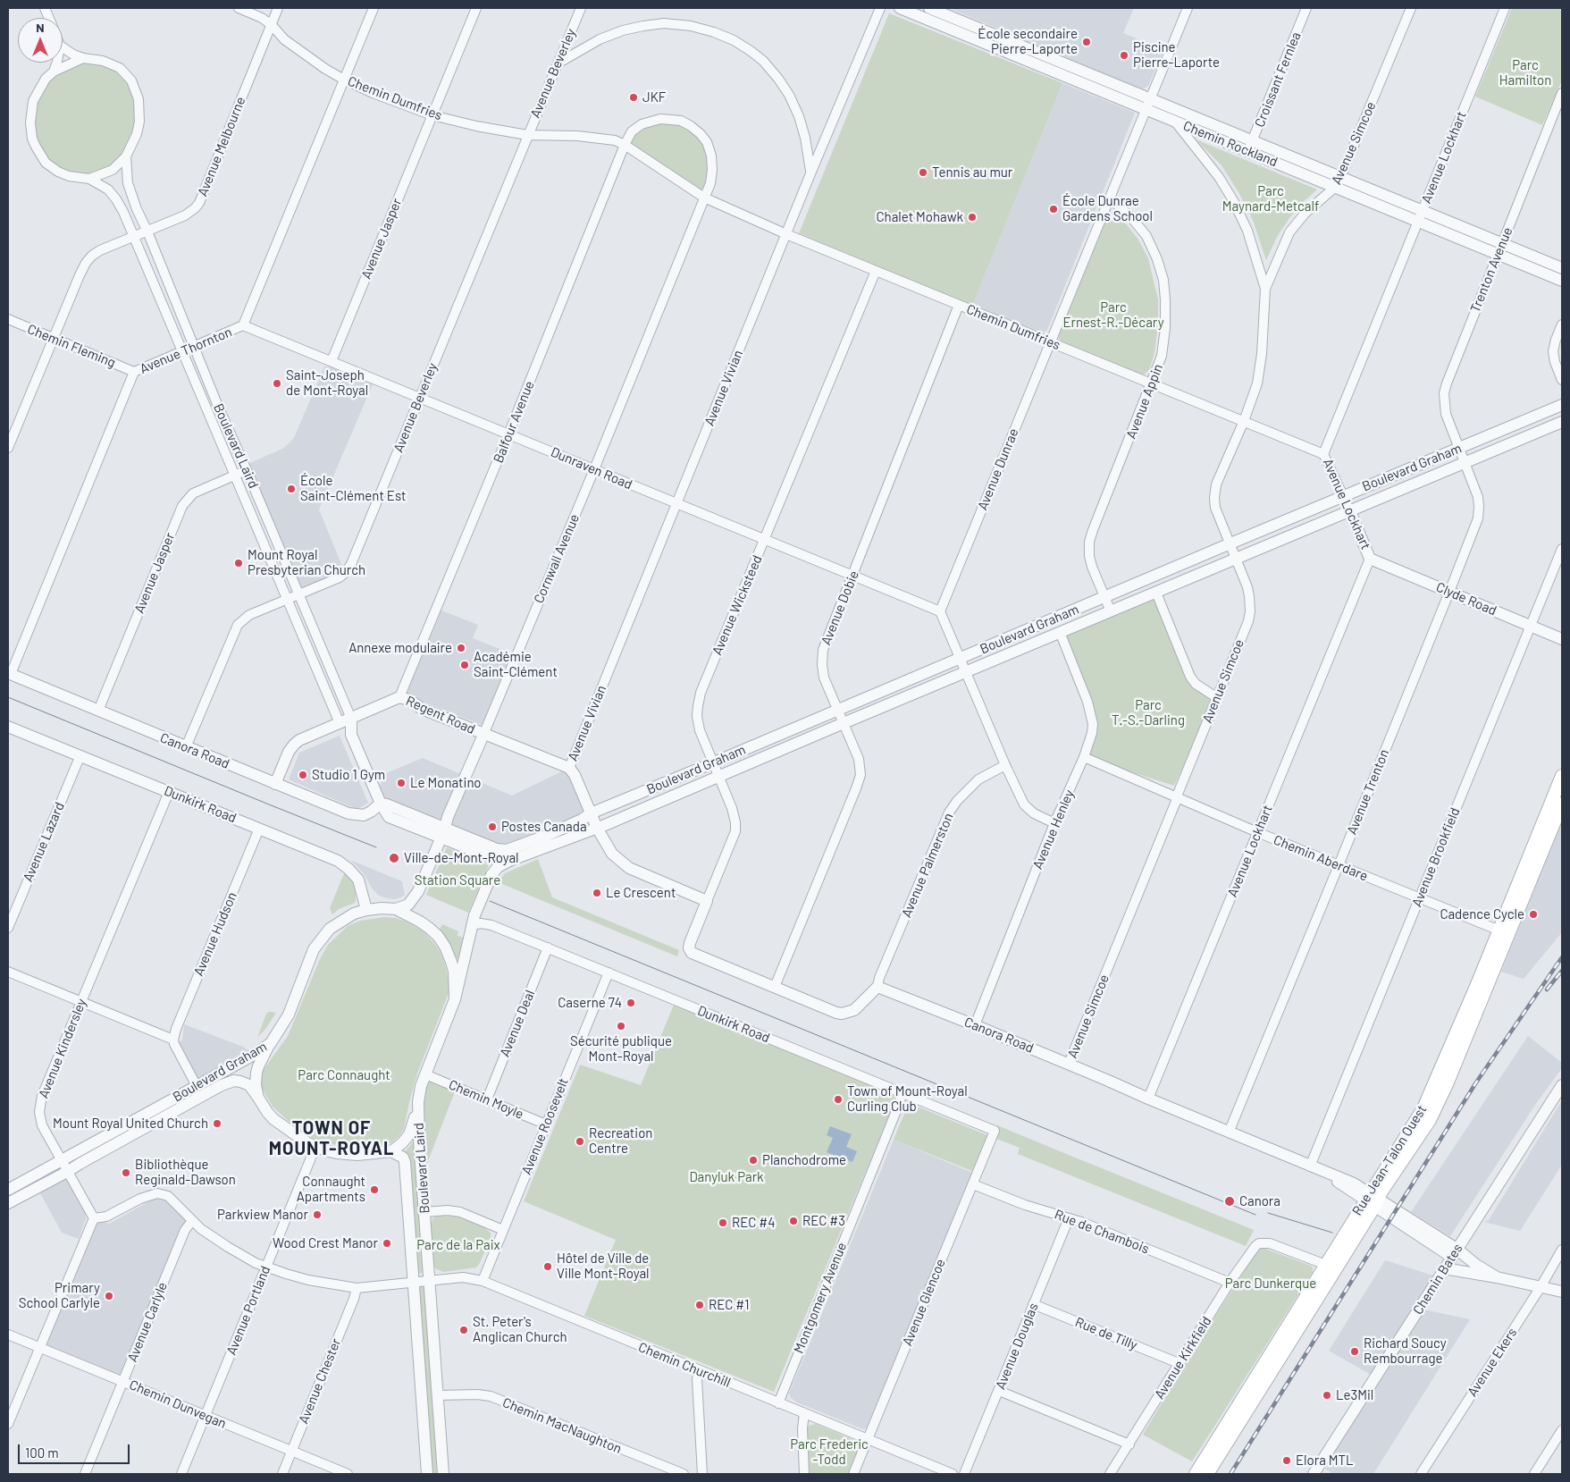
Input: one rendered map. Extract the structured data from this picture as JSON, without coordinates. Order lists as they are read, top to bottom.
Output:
{
  "streets": {
    "main road": ["Rue Jean-Talon Ouest"],
    "street": [
      "Avenue Beverley",
      "Croissant Fernlea",
      "Chemin Dumfries",
      "Avenue Simcoe",
      "Chemin Rockland",
      "Avenue Melbourne",
      "Avenue Lockhart",
      "Avenue Jasper",
      "Trenton Avenue",
      "Chemin Fleming",
      "Avenue Thornton",
      "Avenue Vivian",
      "Avenue Appin",
      "Balfour Avenue",
      "Boulevard Laird",
      "Boulevard Graham",
      "Dunraven Road",
      "Avenue Dunrae",
      "Cornwall Avenue",
      "Clyde Road",
      "Avenue Wicksteed",
      "Avenue Dobie",
      "Regent Road",
      "Canora Road",
      "Avenue Trenton",
      "Dunkirk Road",
      "Avenue Henley",
      "Avenue Lazard",
      "Avenue Brookfield",
      "Chemin Aberdare",
      "Avenue Palmerston",
      "Avenue Hudson",
      "Avenue Deal",
      "Avenue Kindersley",
      "Chemin Moyle",
      "Avenue Roosevelt",
      "Rue de Chambois",
      "Chemin Bates",
      "Montgomery Avenue",
      "Avenue Glencoe",
      "Avenue Portland",
      "Avenue Carlyle",
      "Rue de Tilly",
      "Avenue Douglas",
      "Avenue Kirkfield",
      "Avenue Ekers",
      "Chemin Churchill",
      "Avenue Chester",
      "Chemin Dunvegan",
      "Chemin MacNaughton"
    ]
  },
  "crossings": [
    ["Avenue Beverley", "Chemin Dumfries"],
    ["Avenue Beverley", "Boulevard Laird"],
    ["Avenue Beverley", "Dunraven Road"],
    ["Avenue Beverley", "Canora Road"],
    ["Croissant Fernlea", "Chemin Rockland"],
    ["Chemin Dumfries", "Avenue Simcoe"],
    ["Chemin Dumfries", "Avenue Melbourne"],
    ["Chemin Dumfries", "Avenue Lockhart"],
    ["Chemin Dumfries", "Avenue Jasper"],
    ["Chemin Dumfries", "Avenue Thornton"],
    ["Chemin Dumfries", "Avenue Vivian"],
    ["Chemin Dumfries", "Avenue Appin"],
    ["Chemin Dumfries", "Balfour Avenue"],
    ["Chemin Dumfries", "Avenue Dunrae"],
    ["Chemin Dumfries", "Cornwall Avenue"],
    ["Chemin Dumfries", "Avenue Wicksteed"],
    ["Chemin Dumfries", "Avenue Dobie"],
    ["Avenue Simcoe", "Chemin Rockland"],
    ["Avenue Simcoe", "Boulevard Graham"],
    ["Avenue Simcoe", "Canora Road"],
    ["Avenue Simcoe", "Chemin Aberdare"],
    ["Chemin Rockland", "Avenue Lockhart"],
    ["Chemin Rockland", "Trenton Avenue"],
    ["Chemin Rockland", "Avenue Dunrae"],
    ["Avenue Melbourne", "Chemin Fleming"],
    ["Avenue Melbourne", "Boulevard Laird"],
    ["Avenue Lockhart", "Boulevard Graham"],
    ["Avenue Lockhart", "Clyde Road"],
    ["Avenue Lockhart", "Canora Road"],
    ["Avenue Lockhart", "Chemin Aberdare"],
    ["Avenue Jasper", "Boulevard Laird"],
    ["Avenue Jasper", "Dunraven Road"],
    ["Avenue Jasper", "Canora Road"],
    ["Trenton Avenue", "Boulevard Graham"],
    ["Trenton Avenue", "Avenue Trenton"],
    ["Chemin Fleming", "Avenue Thornton"],
    ["Avenue Thornton", "Boulevard Laird"],
    ["Avenue Thornton", "Dunraven Road"],
    ["Avenue Thornton", "Canora Road"],
    ["Avenue Vivian", "Dunraven Road"],
    ["Avenue Vivian", "Regent Road"],
    ["Avenue Appin", "Boulevard Graham"],
    ["Avenue Appin", "Avenue Dunrae"],
    ["Balfour Avenue", "Dunraven Road"],
    ["Balfour Avenue", "Regent Road"],
    ["Boulevard Laird", "Boulevard Graham"],
    ["Boulevard Laird", "Regent Road"],
    ["Boulevard Laird", "Canora Road"],
    ["Boulevard Laird", "Dunkirk Road"],
    ["Boulevard Laird", "Chemin Moyle"],
    ["Boulevard Laird", "Chemin Churchill"],
    ["Boulevard Laird", "Chemin MacNaughton"],
    ["Boulevard Graham", "Cornwall Avenue"],
    ["Boulevard Graham", "Avenue Wicksteed"],
    ["Boulevard Graham", "Avenue Dobie"],
    ["Boulevard Graham", "Avenue Trenton"],
    ["Boulevard Graham", "Dunkirk Road"],
    ["Boulevard Graham", "Avenue Henley"],
    ["Boulevard Graham", "Avenue Kindersley"],
    ["Dunraven Road", "Avenue Dunrae"],
    ["Dunraven Road", "Cornwall Avenue"],
    ["Dunraven Road", "Avenue Wicksteed"],
    ["Dunraven Road", "Avenue Dobie"],
    ["Cornwall Avenue", "Regent Road"],
    ["Clyde Road", "Avenue Trenton"],
    ["Clyde Road", "Avenue Brookfield"],
    ["Avenue Wicksteed", "Avenue Dobie"],
    ["Regent Road", "Canora Road"],
    ["Canora Road", "Avenue Trenton"],
    ["Canora Road", "Avenue Henley"],
    ["Canora Road", "Avenue Brookfield"],
    ["Canora Road", "Avenue Palmerston"],
    ["Canora Road", "Rue Jean-Talon Ouest"],
    ["Canora Road", "Chemin Bates"],
    ["Avenue Trenton", "Chemin Aberdare"],
    ["Dunkirk Road", "Avenue Lazard"],
    ["Dunkirk Road", "Avenue Hudson"],
    ["Dunkirk Road", "Avenue Deal"],
    ["Dunkirk Road", "Avenue Kindersley"],
    ["Dunkirk Road", "Avenue Roosevelt"],
    ["Dunkirk Road", "Montgomery Avenue"],
    ["Dunkirk Road", "Avenue Glencoe"],
    ["Avenue Henley", "Chemin Aberdare"],
    ["Avenue Brookfield", "Chemin Aberdare"],
    ["Chemin Aberdare", "Rue Jean-Talon Ouest"],
    ["Avenue Deal", "Chemin Moyle"],
    ["Avenue Kindersley", "Chemin Churchill"],
    ["Chemin Moyle", "Avenue Roosevelt"],
    ["Avenue Roosevelt", "Chemin Churchill"],
    ["Rue Jean-Talon Ouest", "Avenue Kirkfield"],
    ["Rue de Chambois", "Avenue Glencoe"],
    ["Rue de Chambois", "Avenue Douglas"],
    ["Rue de Chambois", "Avenue Kirkfield"],
    ["Montgomery Avenue", "Chemin Churchill"],
    ["Avenue Glencoe", "Chemin Churchill"],
    ["Avenue Portland", "Chemin Churchill"],
    ["Avenue Portland", "Chemin Dunvegan"],
    ["Avenue Carlyle", "Chemin Churchill"],
    ["Avenue Carlyle", "Chemin Dunvegan"],
    ["Rue de Tilly", "Avenue Douglas"],
    ["Rue de Tilly", "Avenue Kirkfield"],
    ["Chemin Churchill", "Avenue Chester"],
    ["Avenue Chester", "Chemin Dunvegan"]
  ],
  "districts": ["TOWN OF MOUNT-ROYAL"],
  "parks": [
    "Parc Hamilton",
    "Parc Maynard-Metcalf",
    "Parc Ernest-R.-Décary",
    "Parc T.-S.-Darling",
    "Station Square",
    "Parc Connaught",
    "Danyluk Park",
    "Parc de la Paix",
    "Parc Dunkerque",
    "Parc Frederic -Todd"
  ],
  "places": [
    "École secondaire Pierre-Laporte",
    "Piscine Pierre-Laporte",
    "JKF",
    "Tennis au mur",
    "École Dunrae Gardens School",
    "Chalet Mohawk",
    "Saint-Joseph de Mont-Royal",
    "École Saint-Clément Est",
    "Mount Royal Presbyterian Church",
    "Annexe modulaire",
    "Académie Saint-Clément",
    "Studio 1 Gym",
    "Le Monatino",
    "Postes Canada",
    "Ville-de-Mont-Royal",
    "Le Crescent",
    "Cadence Cycle",
    "Caserne 74",
    "Sécurité publique Mont-Royal",
    "Town of Mount-Royal Curling Club",
    "Mount Royal United Church",
    "Recreation Centre",
    "Planchodrome",
    "Bibliothèque Reginald-Dawson",
    "Connaught Apartments",
    "Canora",
    "Parkview Manor",
    "REC #3",
    "REC #4",
    "Wood Crest Manor",
    "Hôtel de Ville de Ville Mont-Royal",
    "Primary School Carlyle",
    "REC #1",
    "St. Peter's Anglican Church",
    "Richard Soucy Rembourrage",
    "Le3Mil",
    "Elora MTL"
  ],
  "scale_bar": "100 m",
  "north": "top"
}
